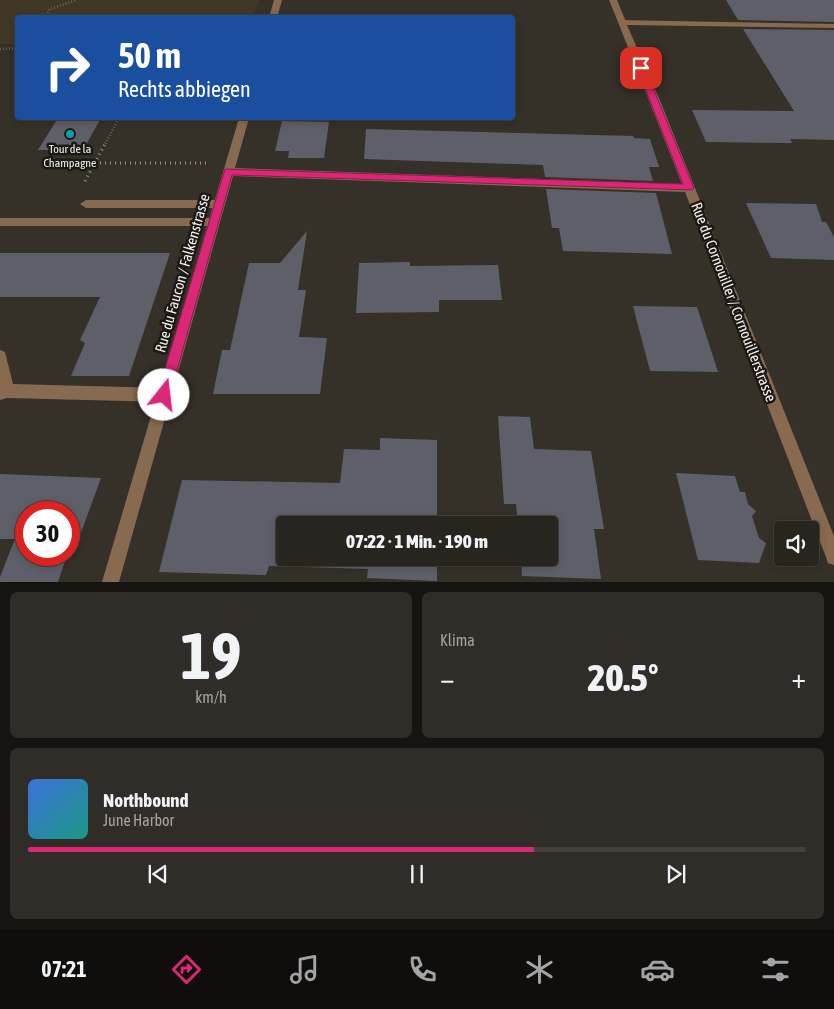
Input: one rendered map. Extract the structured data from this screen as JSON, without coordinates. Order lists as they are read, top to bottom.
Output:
{
  "streets": {
    "street": ["Rue du Faucon / Falkenstrasse", "Rue du Cornouiller / Cornouillerstrasse"]
  },
  "places": ["Tour de la Champagne"],
  "page": {
    "turn": ["50 m", "Rechts abbiegen"],
    "limit": "30",
    "trip": "07:22 · 1 Min. · 190 m",
    "tile": [
      ["19", "km/h"],
      "Klima"
    ],
    "heat": ["−", "20.5°", "+"],
    "song": ["Northbound", "June Harbor"],
    "tabs": "07:21"
  }
}
